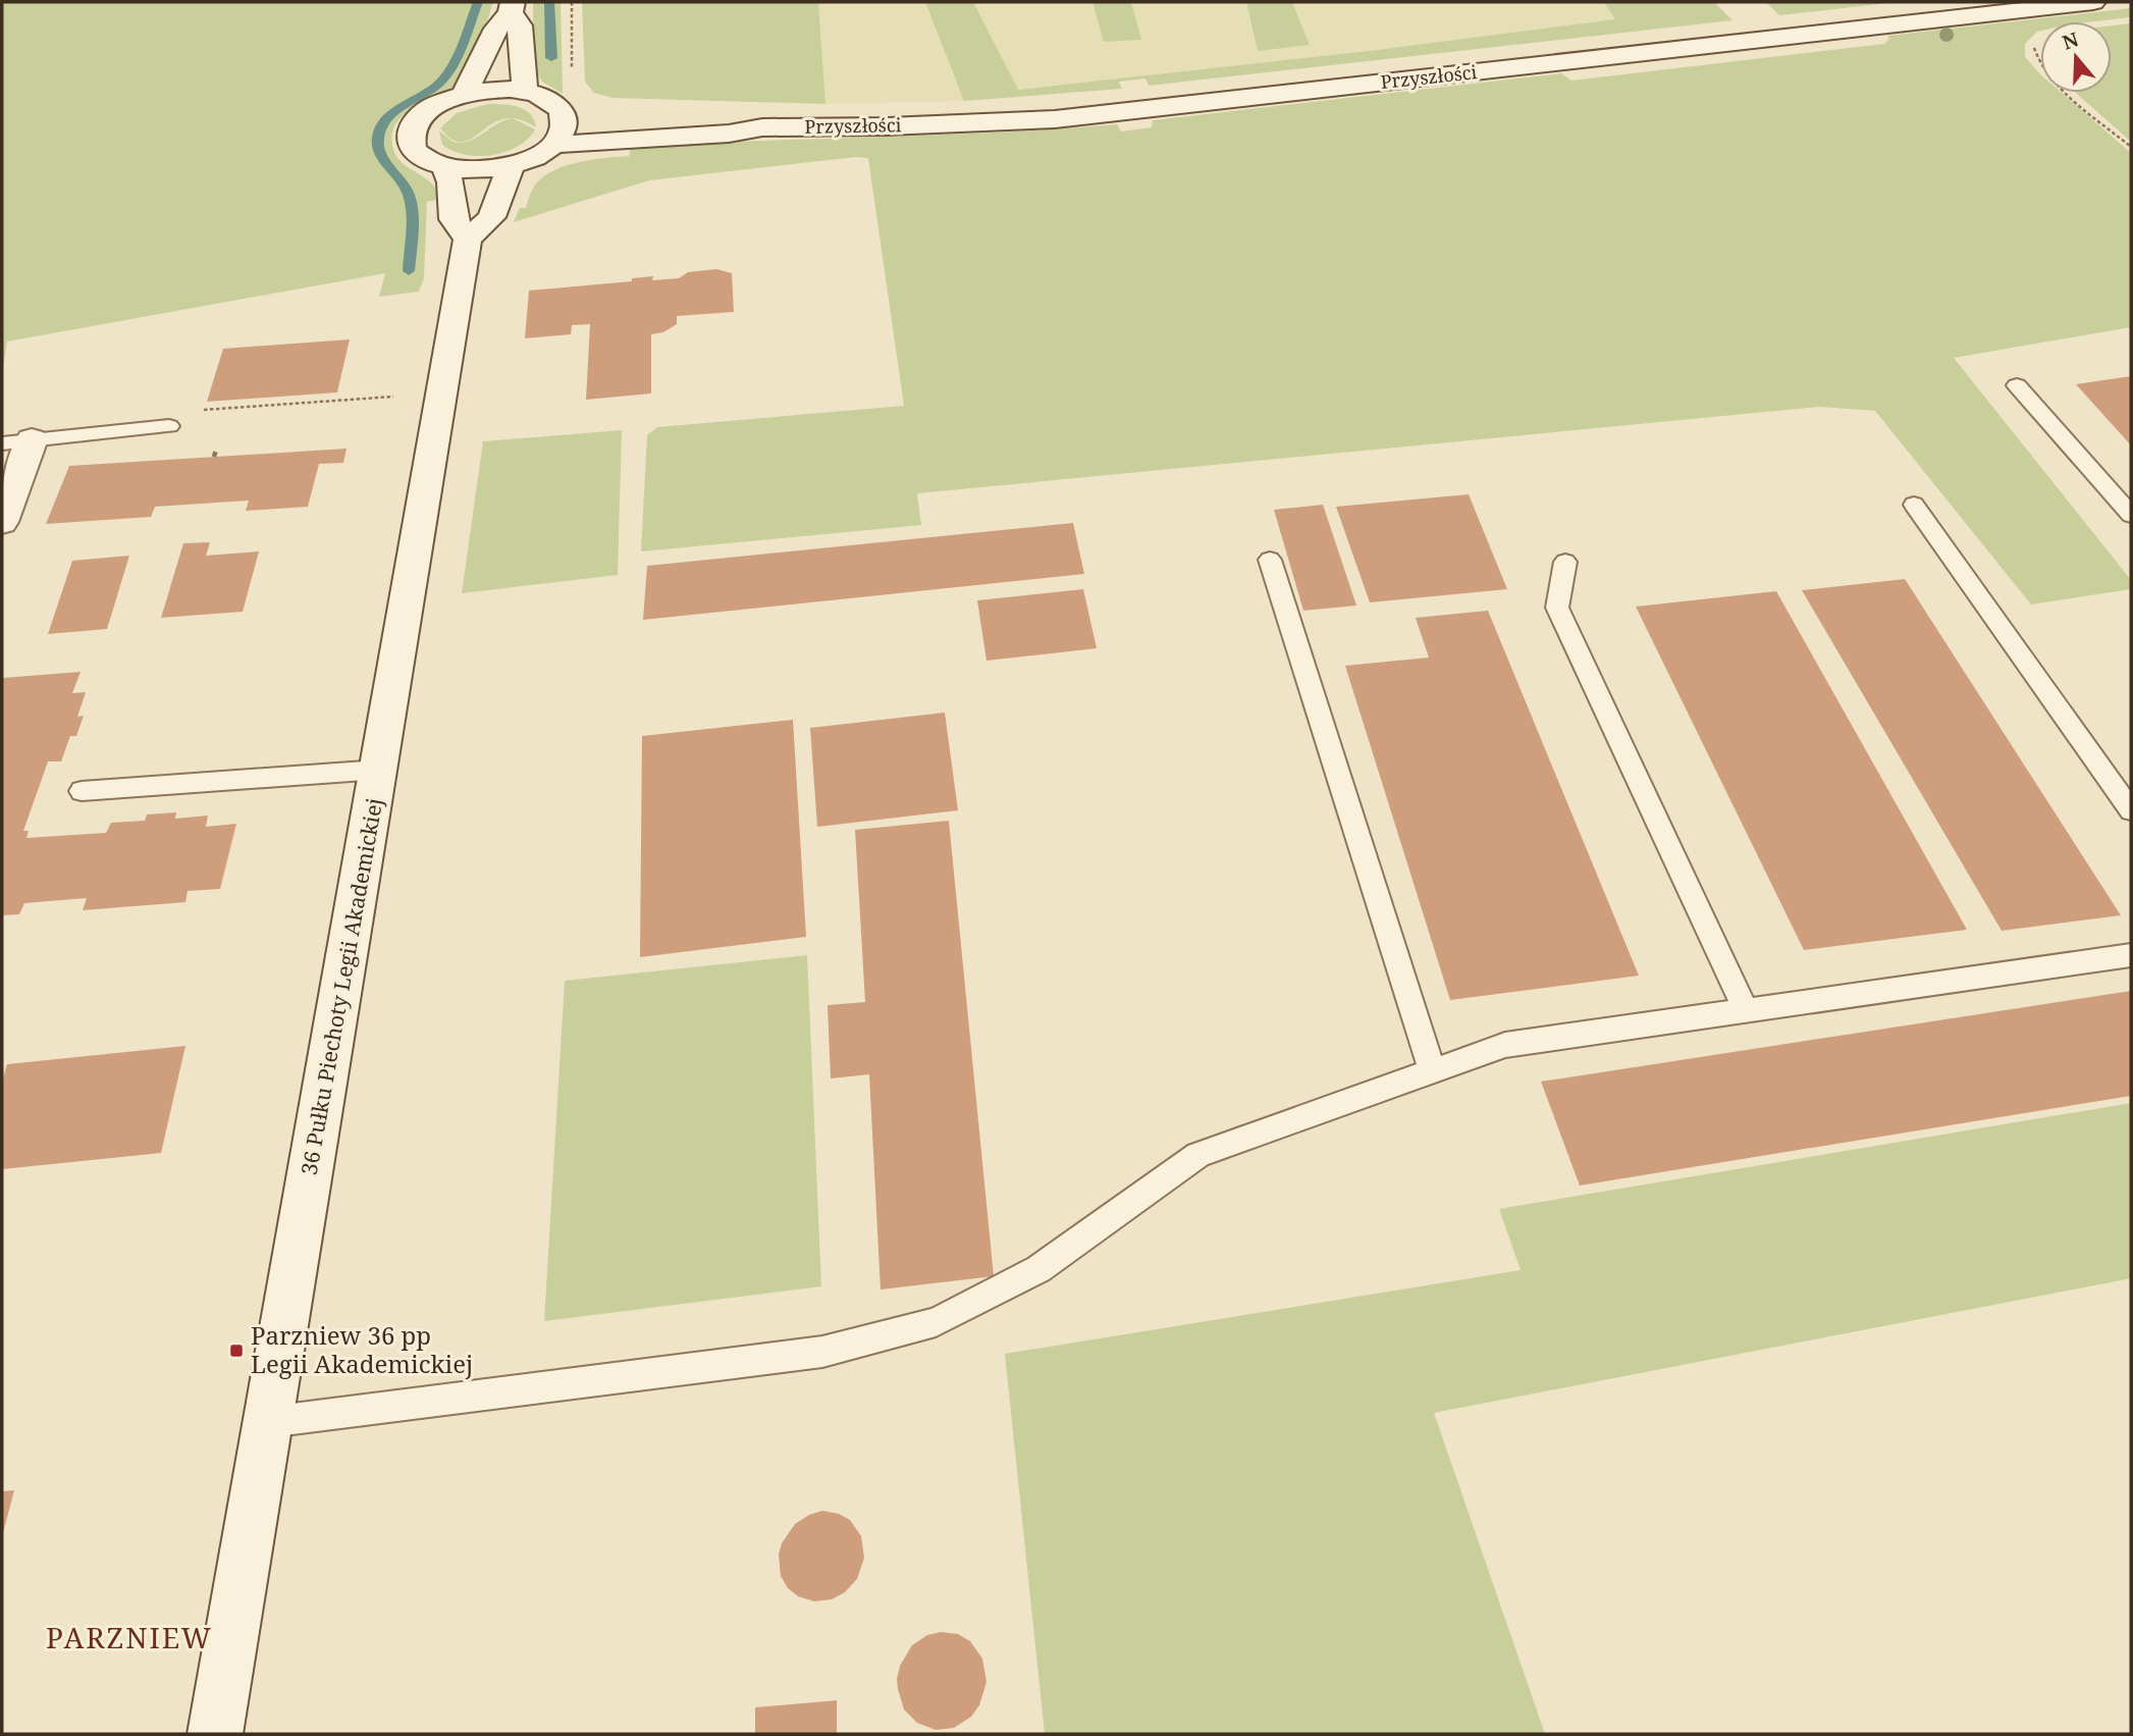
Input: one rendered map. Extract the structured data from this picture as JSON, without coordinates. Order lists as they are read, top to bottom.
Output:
{
  "streets": {
    "street": ["Przyszłości", "36 Pułku Piechoty Legii Akademickiej"]
  },
  "districts": ["PARZNIEW"],
  "places": {
    "transit": ["Parzniew 36 pp Legii Akademickiej"]
  },
  "north": "top"
}
